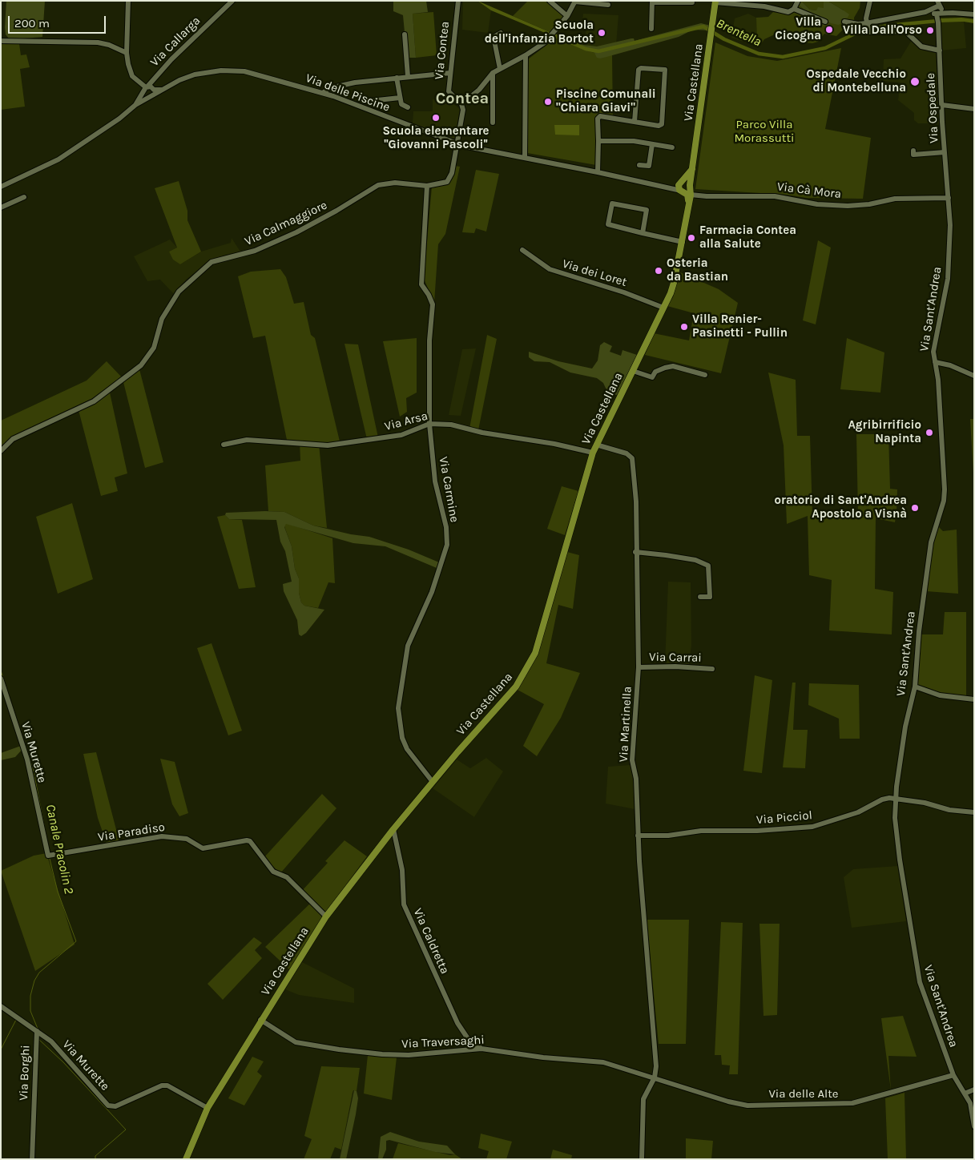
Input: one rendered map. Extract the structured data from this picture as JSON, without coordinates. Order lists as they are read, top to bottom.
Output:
{
  "streets": {
    "main road": ["Via Castellana"],
    "street": [
      "Via Callarga",
      "Via Contea",
      "Via delle Piscine",
      "Via Ospedale",
      "Via Cà Mora",
      "Via Calmaggiore",
      "Via dei Loret",
      "Via Sant'Andrea",
      "Via Arsa",
      "Via Carmine",
      "Via Carrai",
      "Via Martinella",
      "Via Murette",
      "Via Picciol",
      "Via Paradiso",
      "Via Caldretta",
      "Via Traversaghi",
      "Via Borghi",
      "Via delle Alte"
    ]
  },
  "crossings": [
    ["Via Callarga", "Via delle Piscine"],
    ["Via Castellana", "Via delle Piscine"],
    ["Via Castellana", "Via Cà Mora"],
    ["Via Castellana", "Via dei Loret"],
    ["Via Castellana", "Via Arsa"],
    ["Via Castellana", "Via Carmine"],
    ["Via Castellana", "Via Martinella"],
    ["Via Castellana", "Via Murette"],
    ["Via Castellana", "Via Paradiso"],
    ["Via Castellana", "Via Caldretta"],
    ["Via Castellana", "Via Traversaghi"],
    ["Via delle Piscine", "Via Calmaggiore"],
    ["Via Ospedale", "Via Cà Mora"],
    ["Via Ospedale", "Via Sant'Andrea"],
    ["Via Cà Mora", "Via Sant'Andrea"],
    ["Via Calmaggiore", "Via Carmine"],
    ["Via Sant'Andrea", "Via Picciol"],
    ["Via Sant'Andrea", "Via delle Alte"],
    ["Via Arsa", "Via Carmine"],
    ["Via Carrai", "Via Martinella"],
    ["Via Martinella", "Via Picciol"],
    ["Via Martinella", "Via Traversaghi"],
    ["Via Martinella", "Via delle Alte"],
    ["Via Murette", "Via Paradiso"],
    ["Via Murette", "Via Borghi"],
    ["Via Caldretta", "Via Traversaghi"],
    ["Via Traversaghi", "Via delle Alte"]
  ],
  "districts": ["Contea"],
  "water": ["Brentella", "Canale Pracolin 2"],
  "parks": ["Parco Villa Morassutti"],
  "places": [
    "Villa Cicogna",
    "Villa Dall'Orso",
    "Scuola dell'infanzia Bortot",
    "Ospedale Vecchio di Montebelluna",
    "Piscine Comunali \"Chiara Giavi\"",
    "Scuola elementare ''Giovanni Pascoli''",
    "Farmacia Contea alla Salute",
    "Osteria da Bastian",
    "Villa Renier- Pasinetti - Pullin",
    "Agribirrificio Napinta",
    "oratorio di Sant'Andrea Apostolo a Visnà"
  ],
  "scale_bar": "200 m"
}
